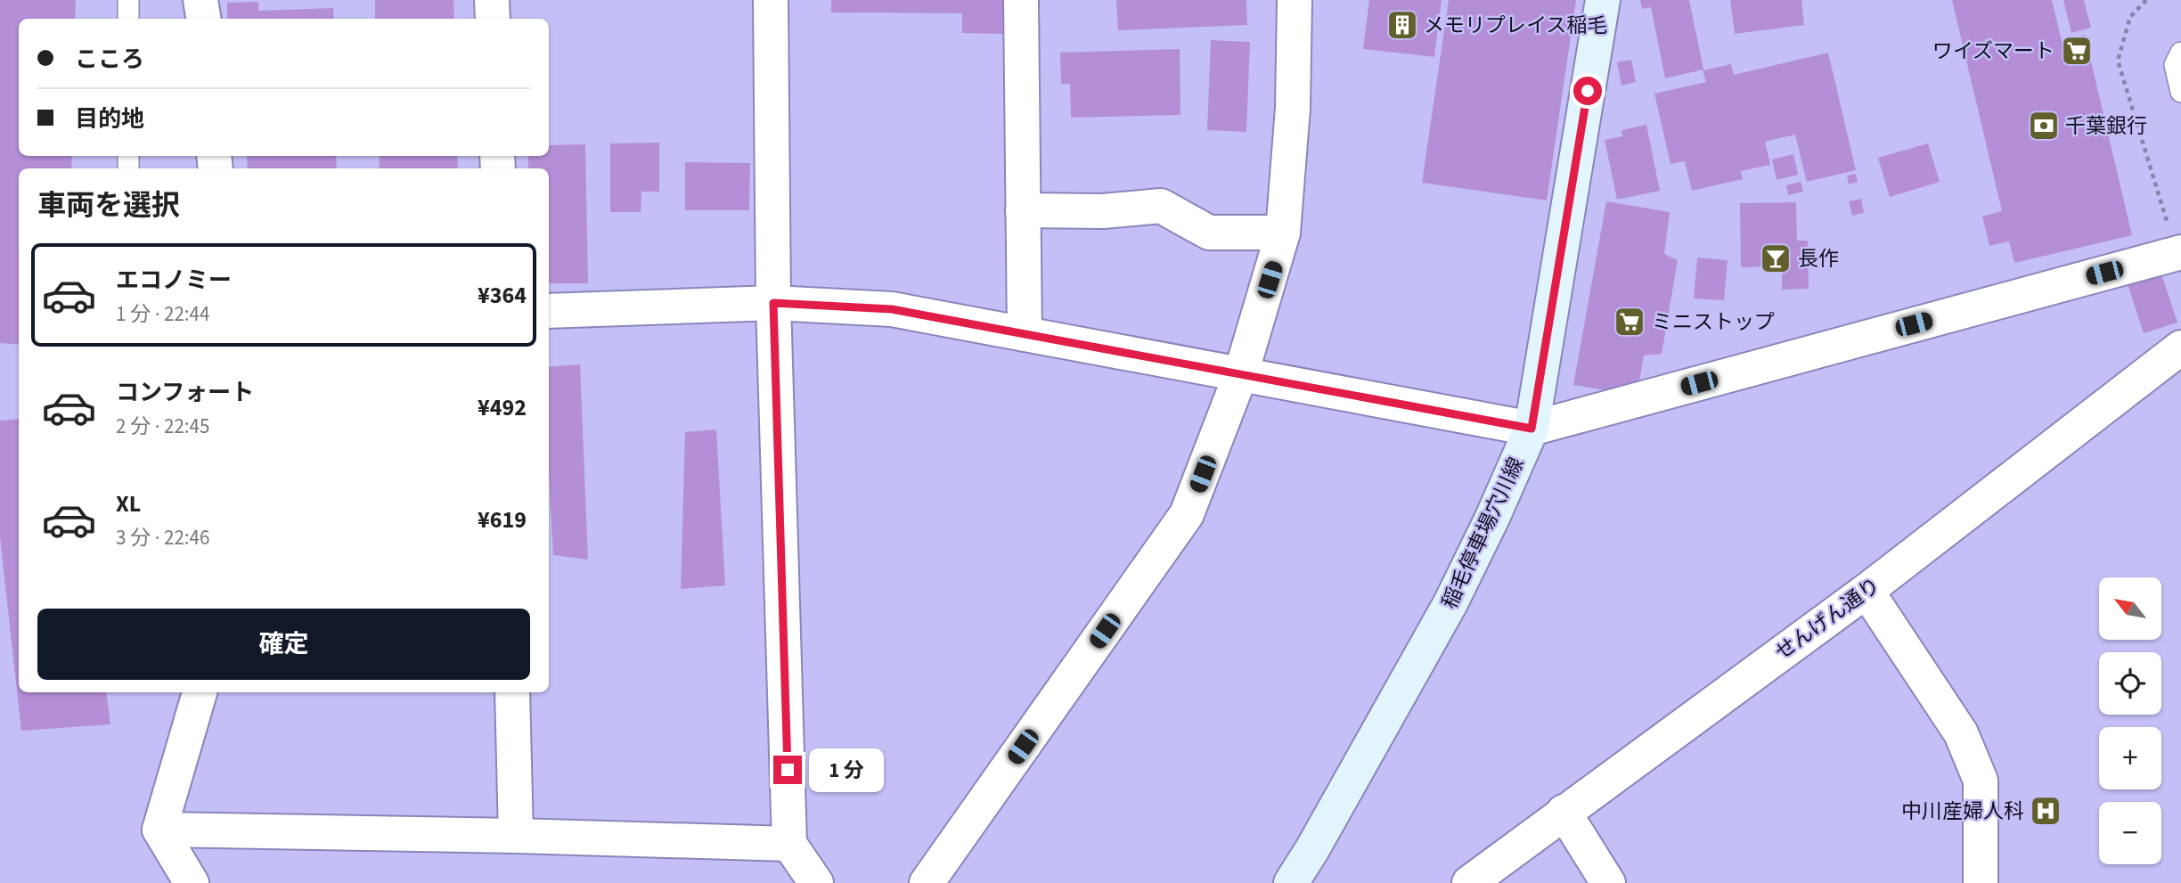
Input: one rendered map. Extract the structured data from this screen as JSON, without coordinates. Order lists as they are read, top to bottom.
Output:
{
  "streets": {
    "main road": ["稲毛停車場穴川線"],
    "street": ["せんげん通り"]
  },
  "places": {
    "building": ["メモリプレイス稲毛"],
    "supermarket": ["ワイズマート", "ミニストップ"],
    "bank": ["千葉銀行"],
    "bar": ["長作"],
    "hospital": ["中川産婦人科"]
  },
  "north": "top left",
  "page": {
    "banner": ["こころ", "目的地"],
    "heading": "車両を選択",
    "list": [
      {
        "name": "エコノミー",
        "note": "1 分 · 22:44",
        "value": "¥364"
      },
      {
        "name": "コンフォート",
        "note": "2 分 · 22:45",
        "value": "¥492"
      },
      {
        "name": "XL",
        "note": "3 分 · 22:46",
        "value": "¥619"
      }
    ],
    "map_buttons": ["+", "−"],
    "buttons": "確定",
    "bubble": "1 分"
  }
}
